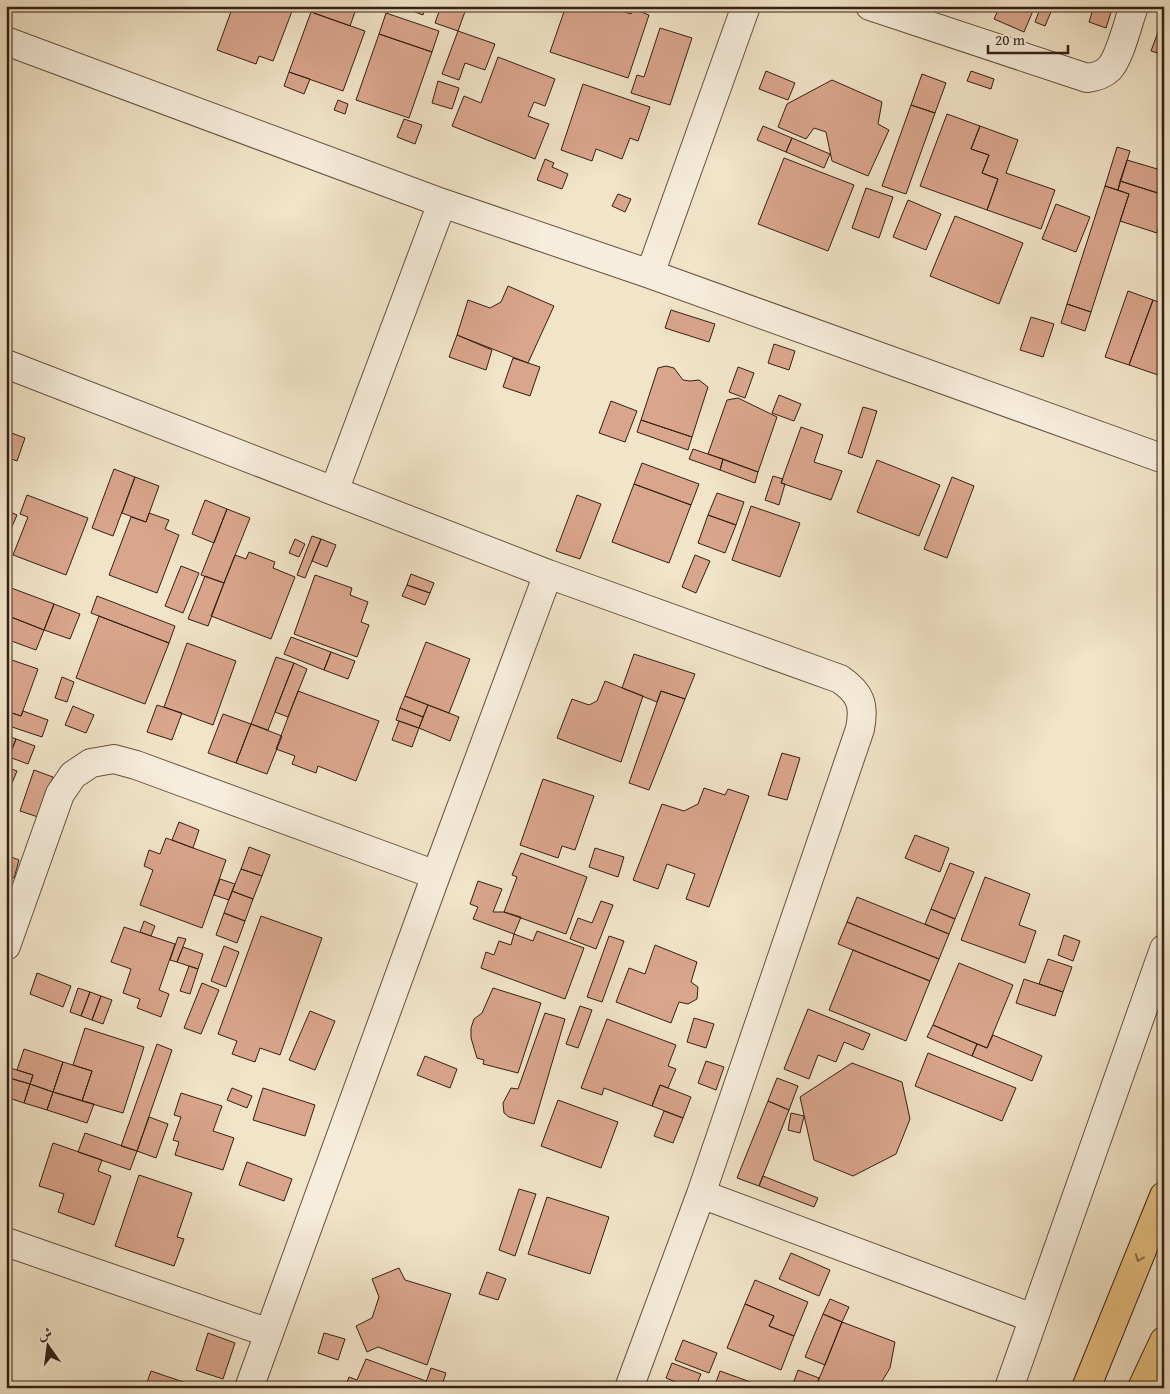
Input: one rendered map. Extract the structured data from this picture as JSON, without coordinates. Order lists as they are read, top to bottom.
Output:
{
  "scale_bar": "20 m",
  "north": "top"
}
